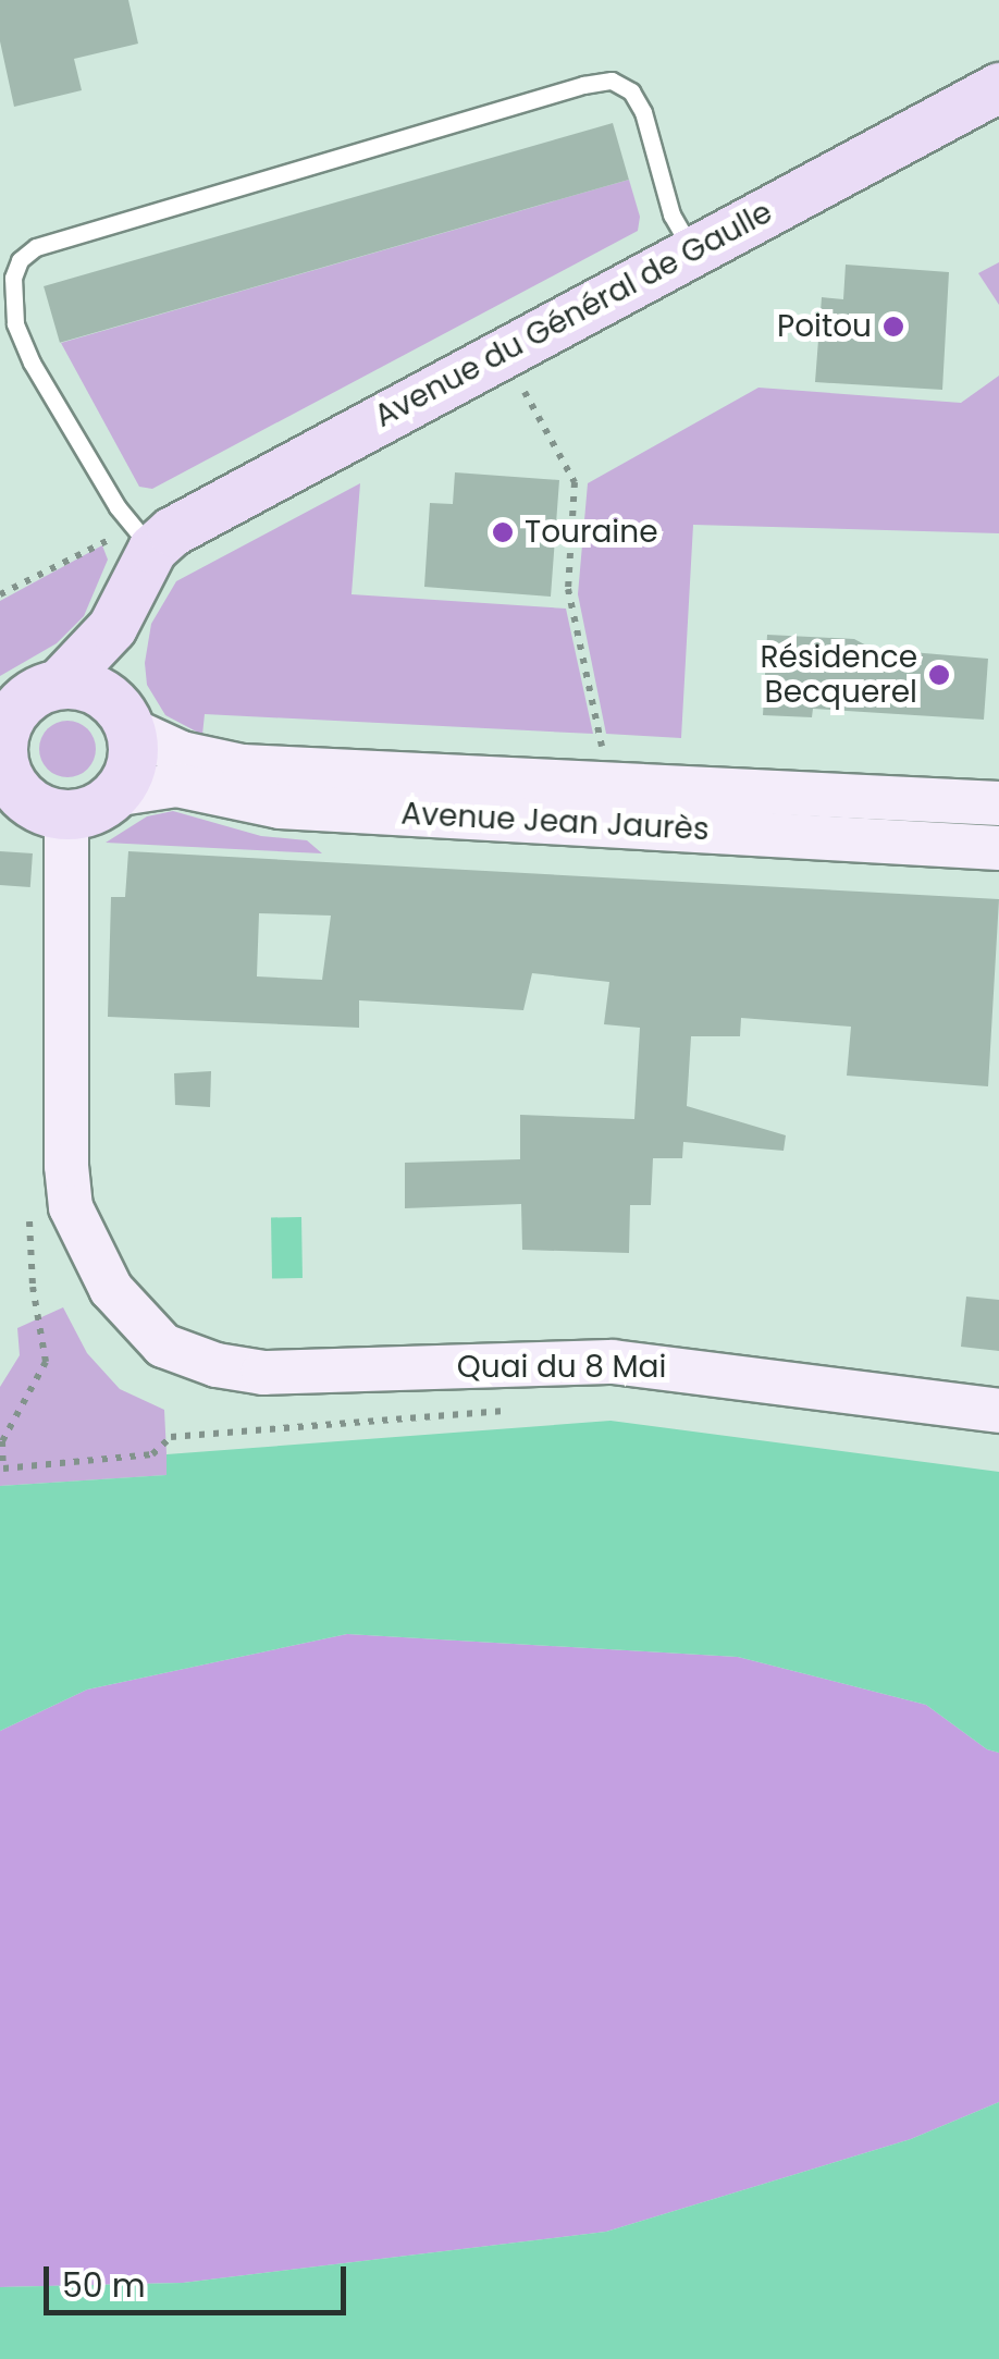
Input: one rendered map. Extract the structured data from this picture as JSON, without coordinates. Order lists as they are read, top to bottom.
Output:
{
  "streets": {
    "main road": ["Avenue du Général de Gaulle", "Avenue Jean Jaurès", "Quai du 8 Mai"]
  },
  "crossings": [
    ["Avenue du Général de Gaulle", "Avenue Jean Jaurès"],
    ["Avenue du Général de Gaulle", "Quai du 8 Mai"],
    ["Avenue Jean Jaurès", "Quai du 8 Mai"]
  ],
  "places": ["Poitou", "Touraine", "Résidence Becquerel"],
  "scale_bar": "50 m"
}
